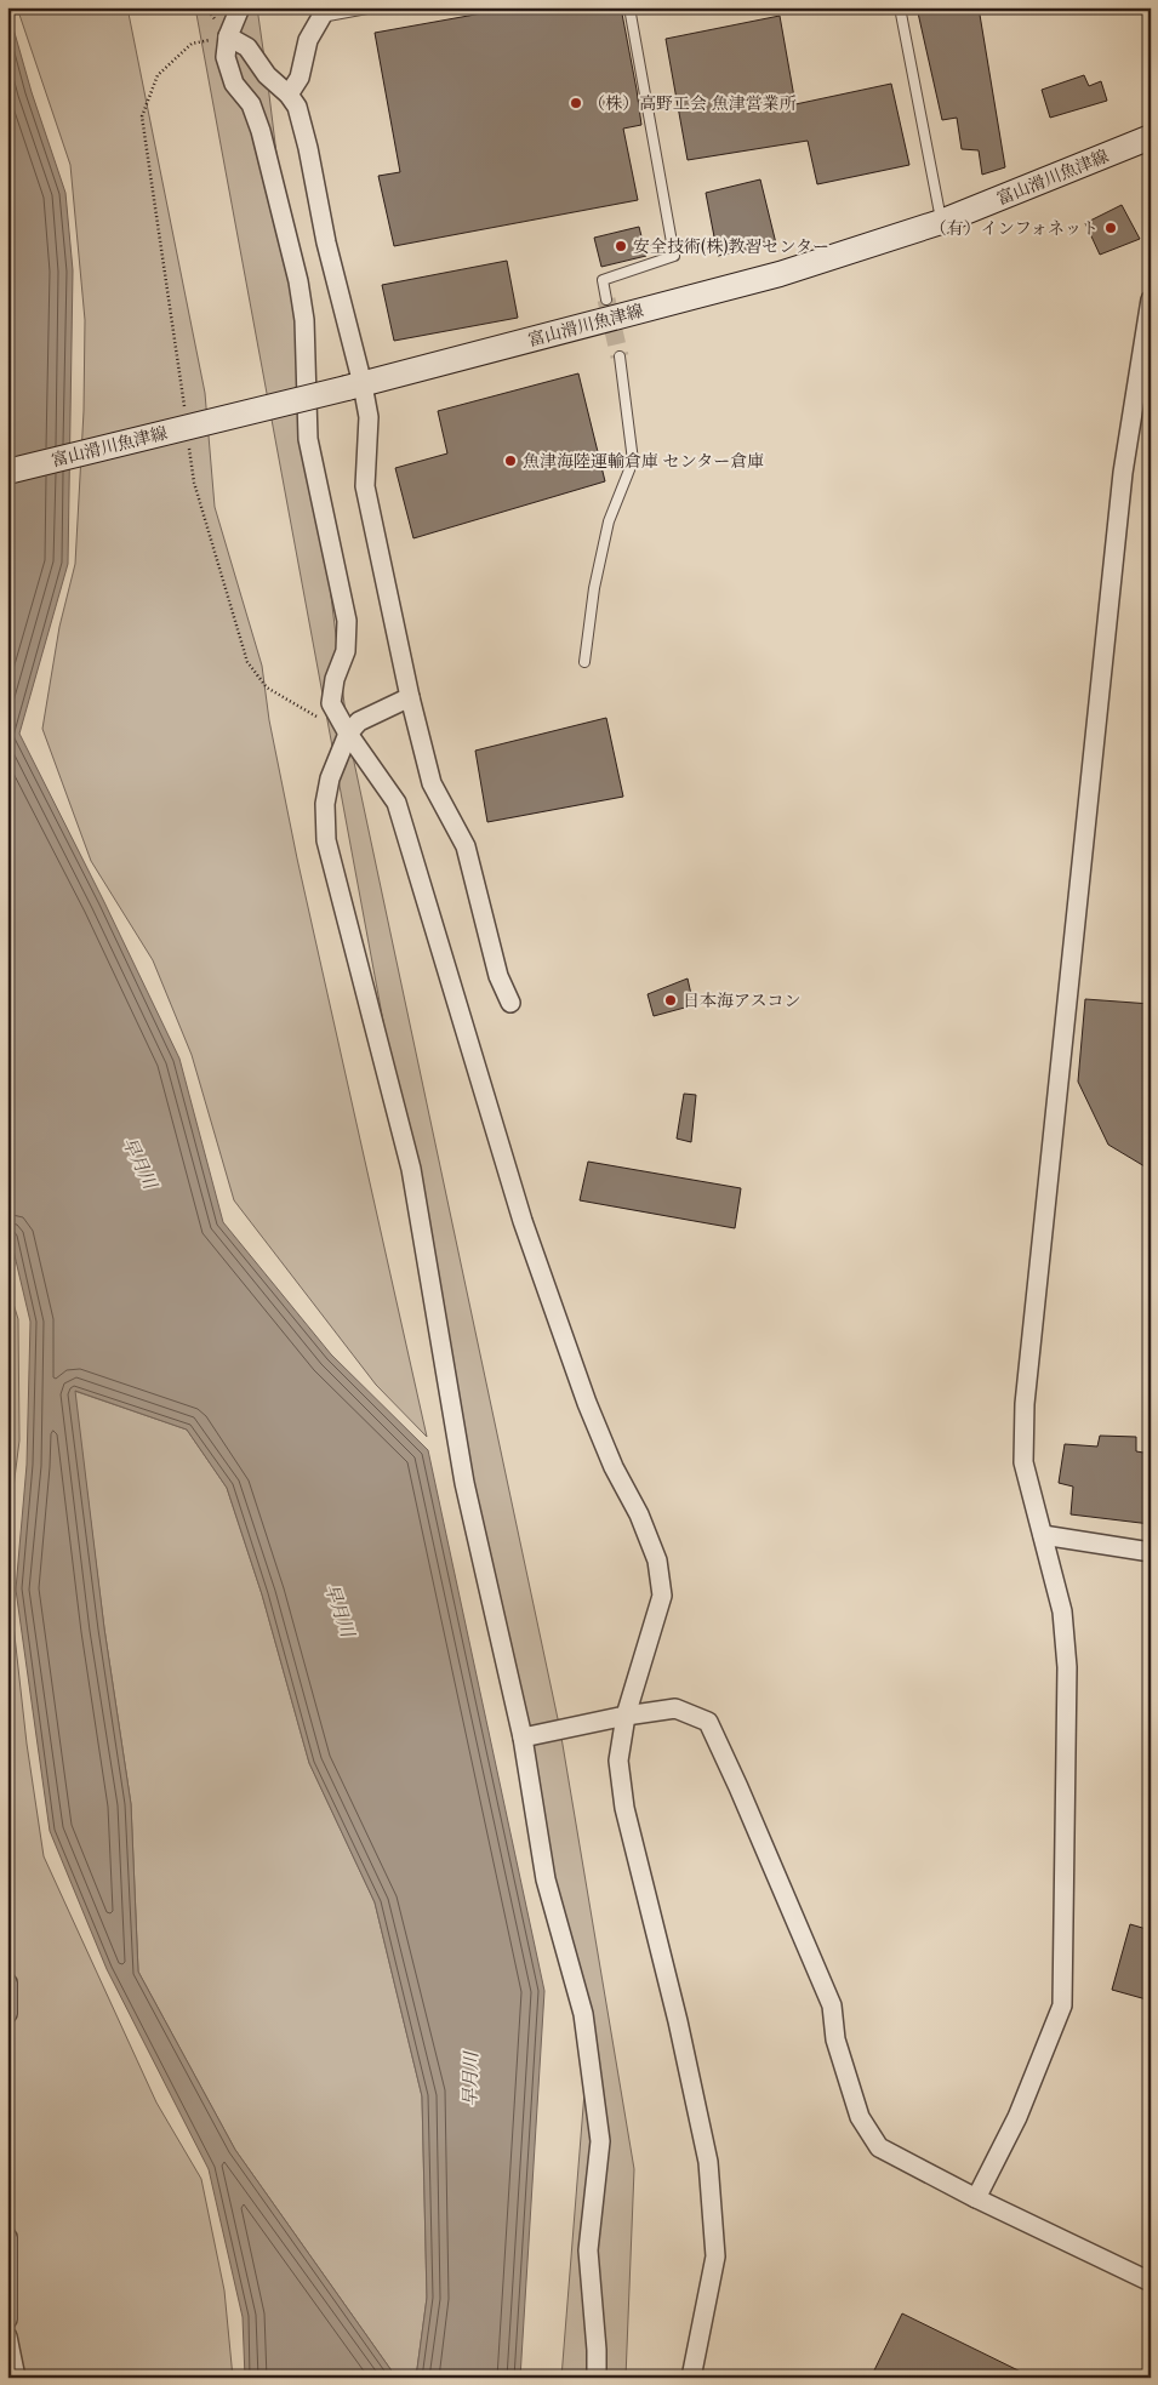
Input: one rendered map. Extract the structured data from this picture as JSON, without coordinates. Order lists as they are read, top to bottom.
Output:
{
  "streets": {
    "main road": ["富山滑川魚津線"]
  },
  "water": ["早月川"],
  "places": [
    "（株）高野工会 魚津営業所",
    "（有）インフォネット",
    "安全技術(株)教習センター",
    "魚津海陸運輸倉庫 センター倉庫",
    "日本海アスコン"
  ]
}
